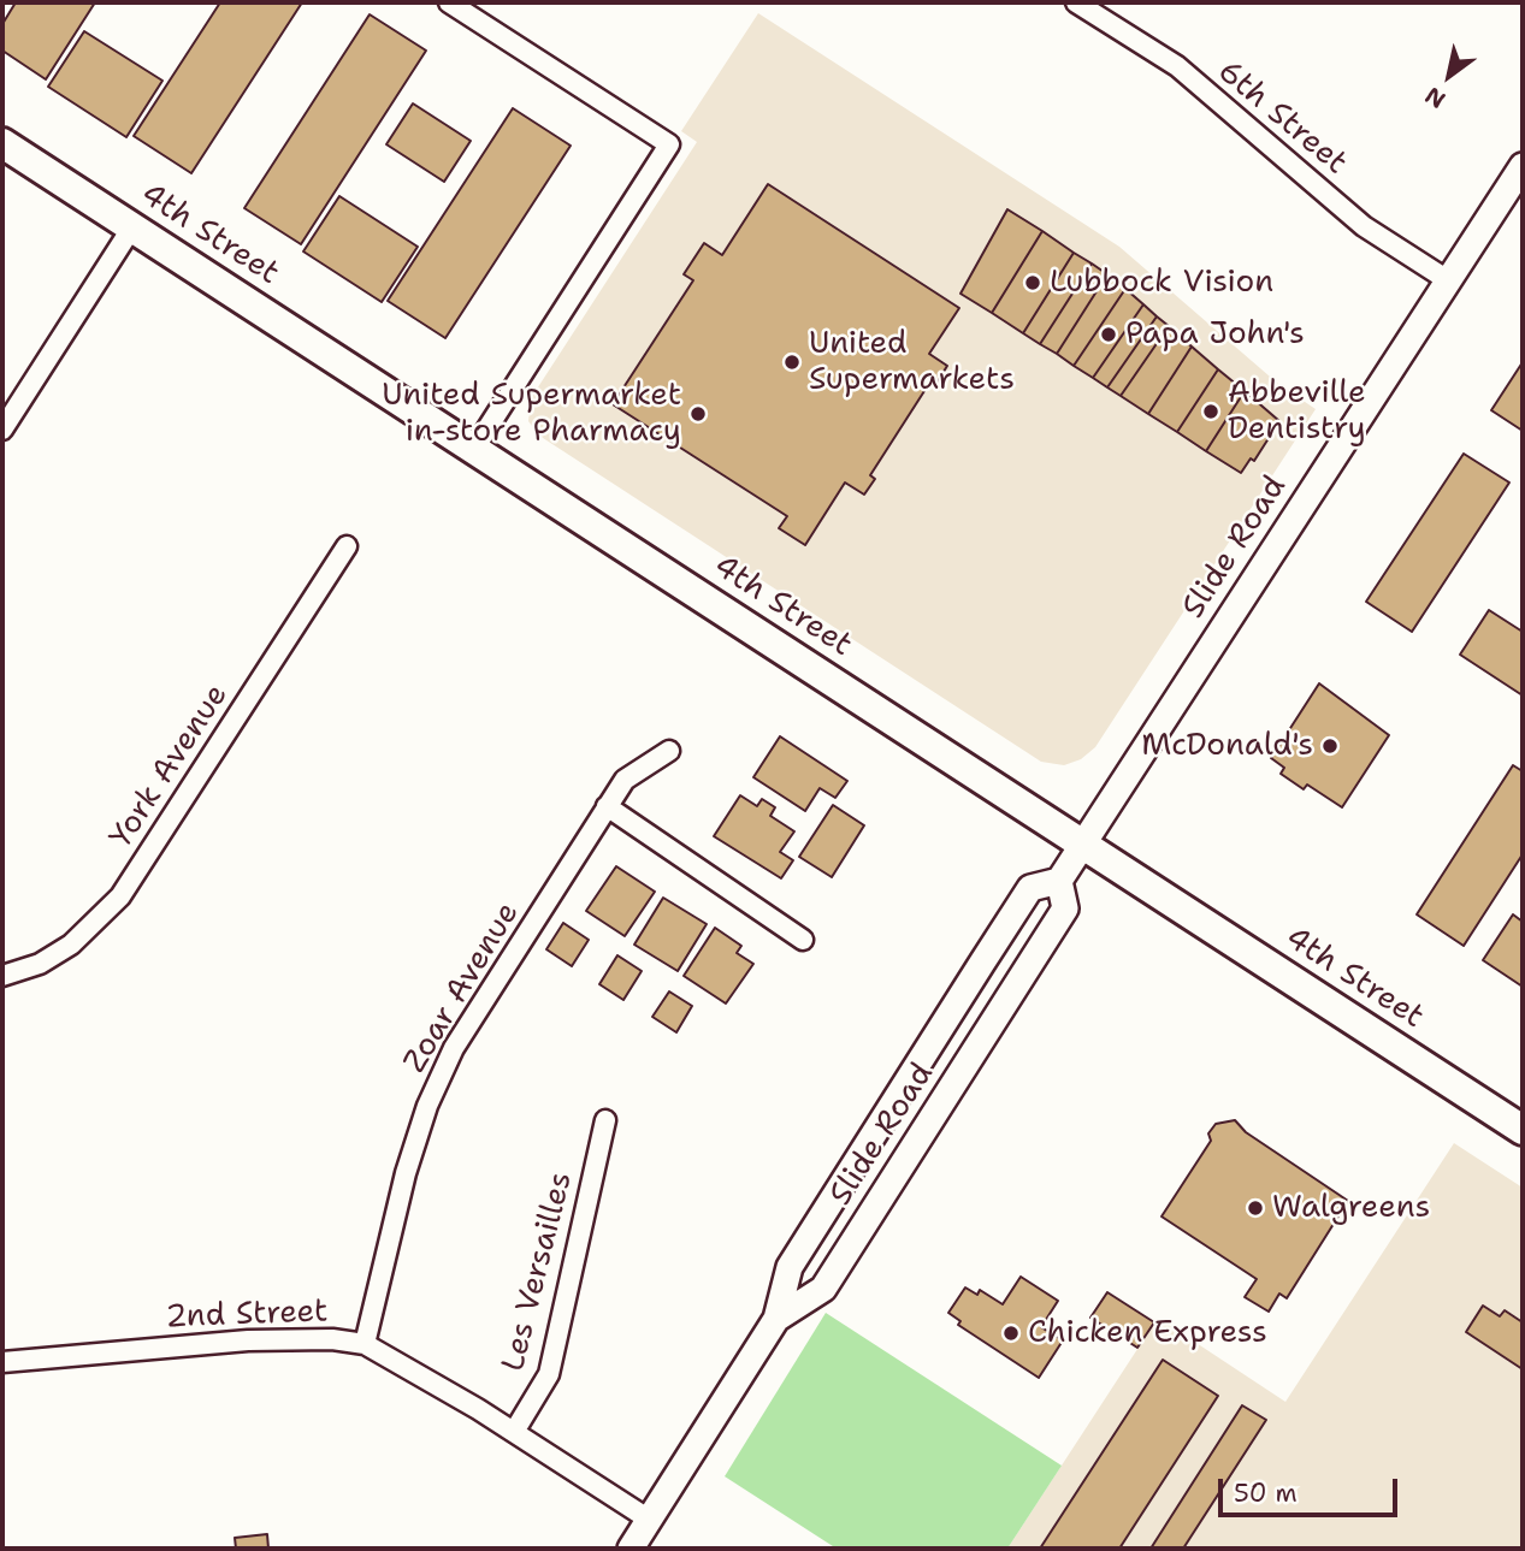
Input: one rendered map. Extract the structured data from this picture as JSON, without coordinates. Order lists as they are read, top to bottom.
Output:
{
  "streets": {
    "main road": ["4th Street", "Slide Road"],
    "street": [
      "6th Street",
      "York Avenue",
      "Zoar Avenue",
      "Les Versailles",
      "2nd Street"
    ]
  },
  "crossings": [
    ["6th Street", "Slide Road"],
    ["4th Street", "Slide Road"],
    ["Slide Road", "2nd Street"],
    ["Zoar Avenue", "2nd Street"],
    ["Les Versailles", "2nd Street"]
  ],
  "places": [
    "Lubbock Vision",
    "Papa John's",
    "United Supermarkets",
    "Abbeville Dentistry",
    "United Supermarket in-store Pharmacy",
    "McDonald's",
    "Walgreens",
    "Chicken Express"
  ],
  "scale_bar": "50 m",
  "north": "bottom left"
}
